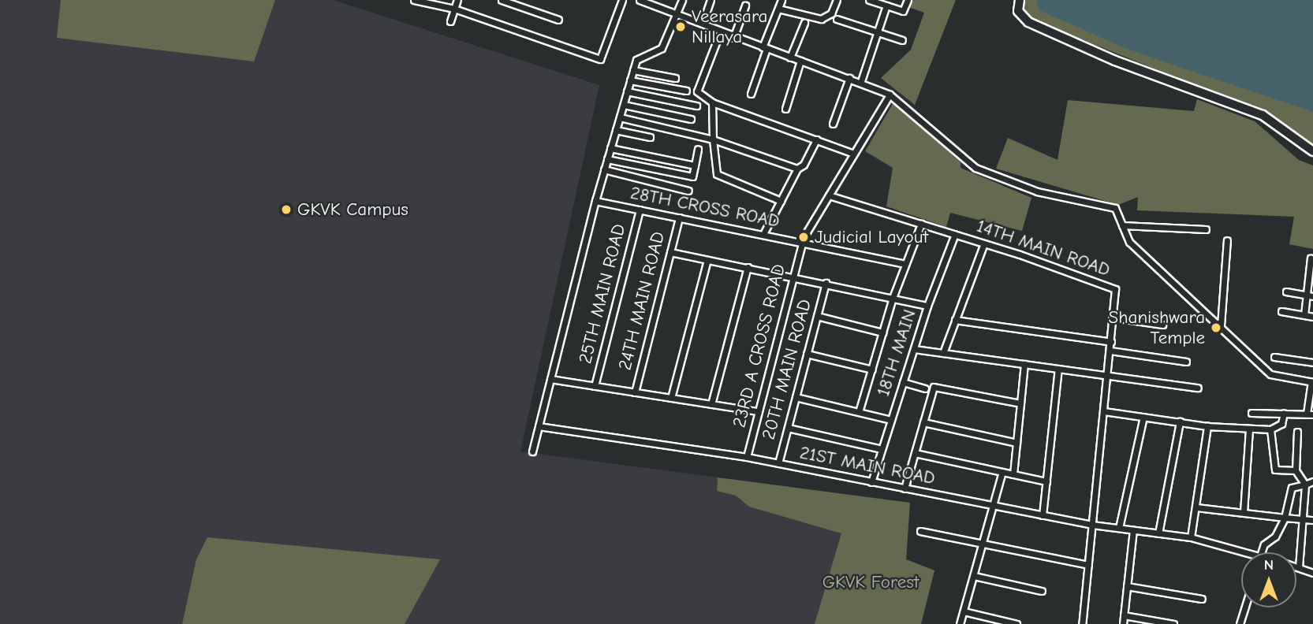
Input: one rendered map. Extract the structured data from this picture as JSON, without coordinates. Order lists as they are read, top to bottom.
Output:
{
  "streets": {
    "street": [
      "28TH CROSS ROAD",
      "14TH MAIN ROAD",
      "25TH MAIN ROAD",
      "24TH MAIN ROAD",
      "23RD A CROSS ROAD",
      "18TH MAIN",
      "20TH MAIN ROAD",
      "21ST MAIN ROAD"
    ]
  },
  "crossings": [
    ["28TH CROSS ROAD", "25TH MAIN ROAD"],
    ["28TH CROSS ROAD", "24TH MAIN ROAD"],
    ["28TH CROSS ROAD", "23RD A CROSS ROAD"],
    ["14TH MAIN ROAD", "23RD A CROSS ROAD"],
    ["14TH MAIN ROAD", "18TH MAIN"],
    ["14TH MAIN ROAD", "21ST MAIN ROAD"],
    ["23RD A CROSS ROAD", "21ST MAIN ROAD"],
    ["18TH MAIN", "21ST MAIN ROAD"],
    ["20TH MAIN ROAD", "21ST MAIN ROAD"]
  ],
  "parks": ["GKVK Forest"],
  "places": [
    "Veerasara Nillaya",
    "GKVK Campus",
    "Judicial Layout",
    "Shanishwara Temple"
  ],
  "north": "top"
}
